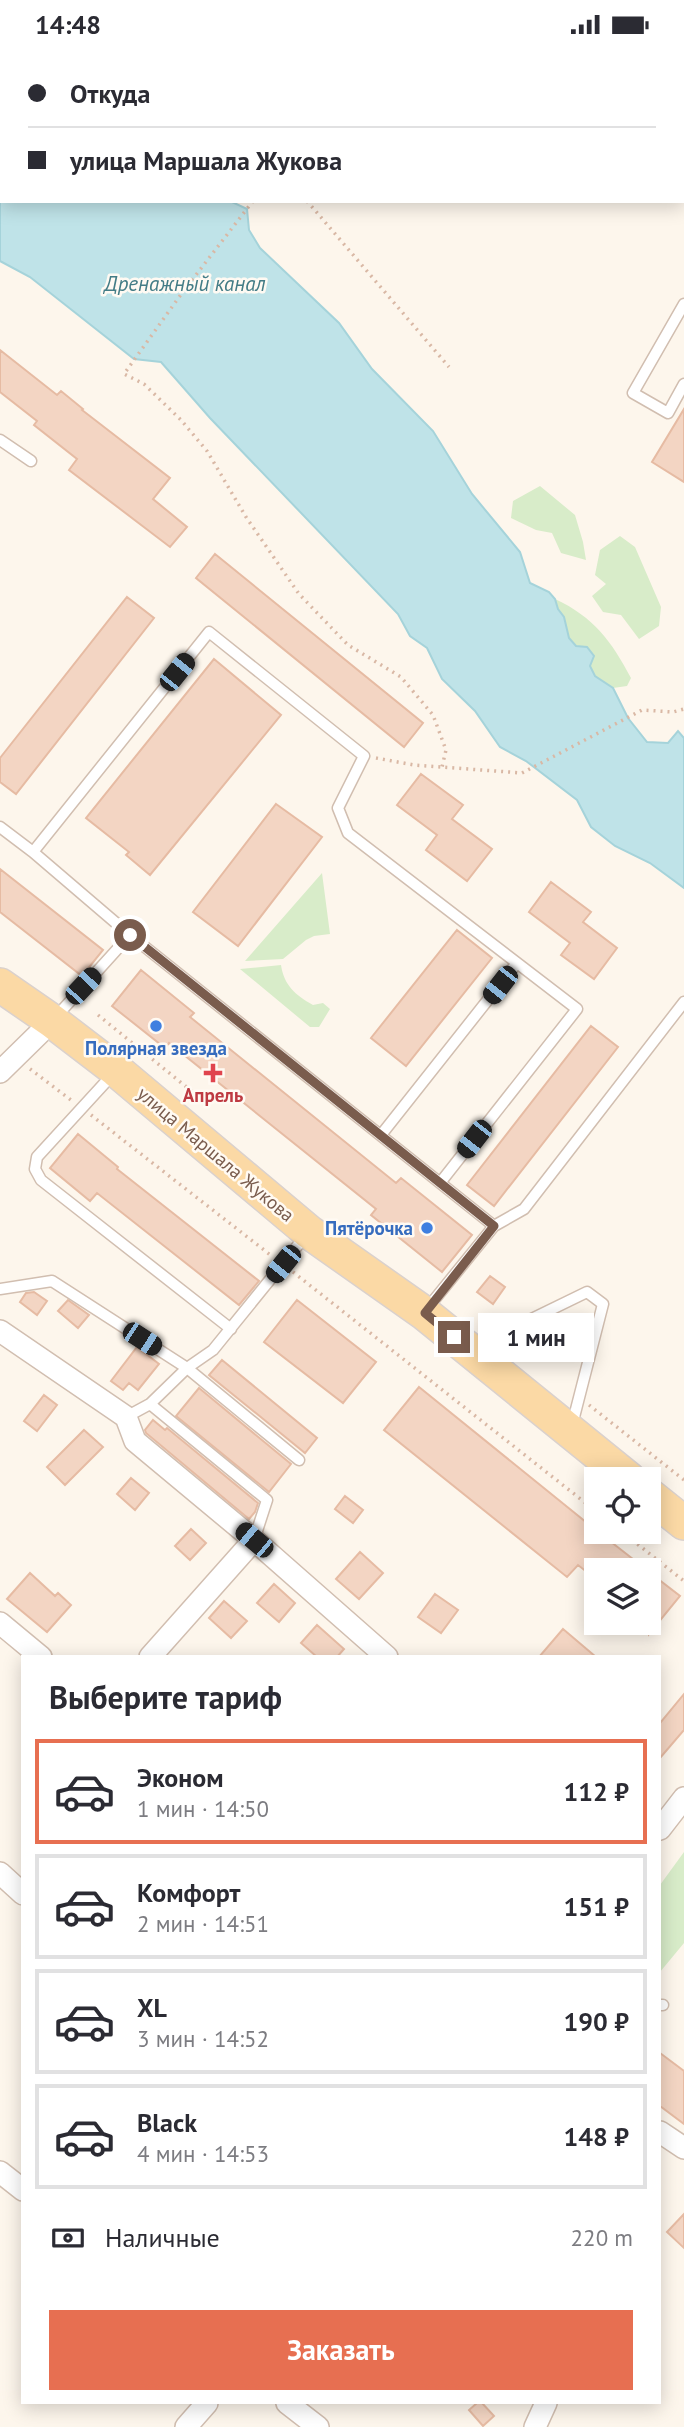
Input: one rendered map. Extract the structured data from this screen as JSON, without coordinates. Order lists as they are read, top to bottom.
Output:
{
  "streets": {
    "main road": ["улица Маршала Жукова"]
  },
  "water": ["Дренажный канал"],
  "places": {
    "other": ["Полярная звезда", "Пятёрочка"],
    "health": ["Апрель"]
  },
  "page": {
    "status": "14:48",
    "banner": ["Откуда", "улица Маршала Жукова"],
    "bubble": "1 мин",
    "heading": "Выберите тариф",
    "list": [
      {
        "name": "Эконом",
        "note": "1 мин · 14:50",
        "value": "112 ₽"
      },
      {
        "name": "Комфорт",
        "note": "2 мин · 14:51",
        "value": "151 ₽"
      },
      {
        "name": "XL",
        "note": "3 мин · 14:52",
        "value": "190 ₽"
      },
      {
        "name": "Black",
        "note": "4 мин · 14:53",
        "value": "148 ₽"
      }
    ],
    "pay": ["Наличные", "220 m"],
    "buttons": "Заказать"
  }
}
